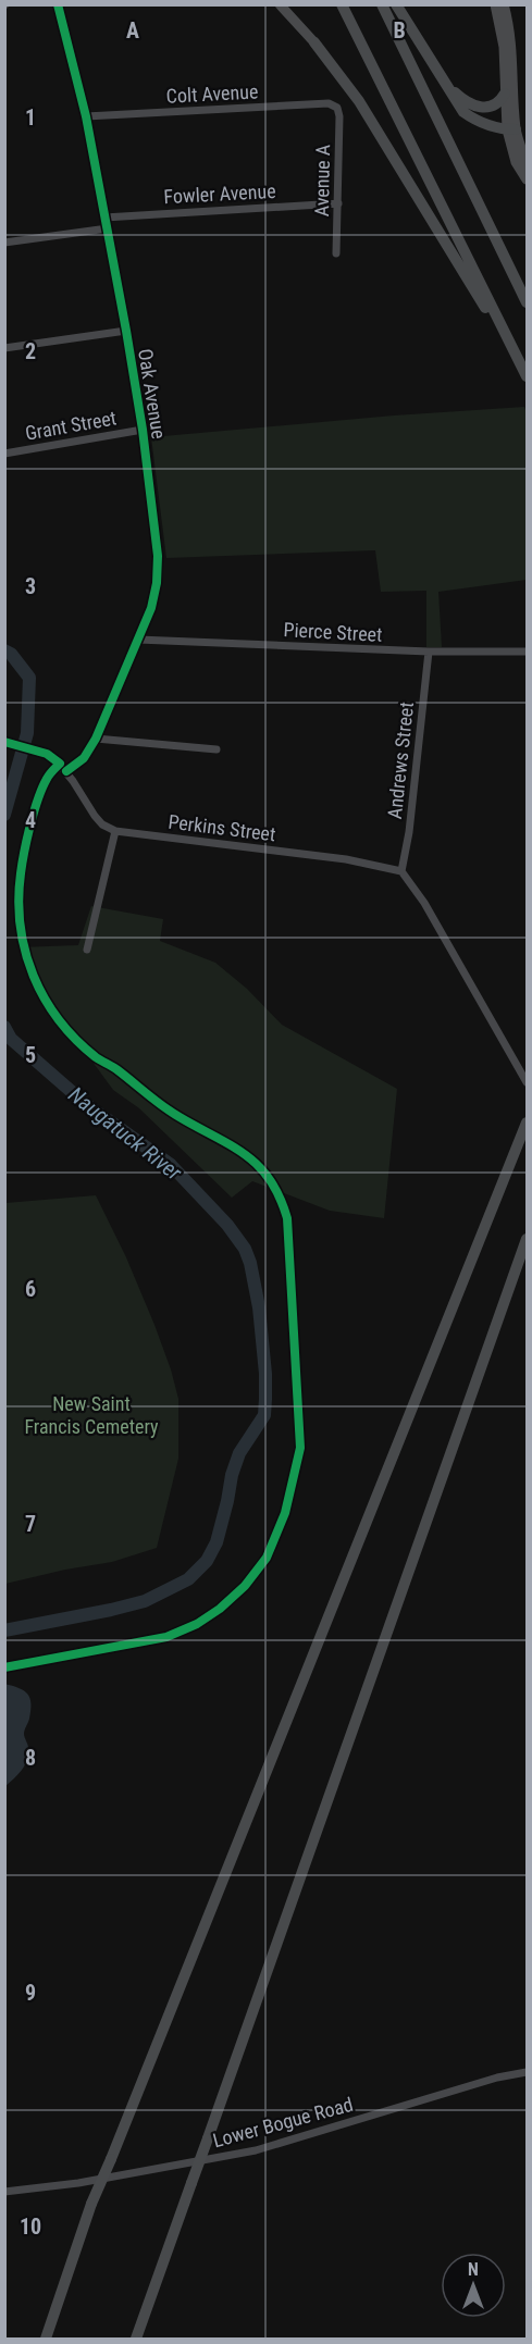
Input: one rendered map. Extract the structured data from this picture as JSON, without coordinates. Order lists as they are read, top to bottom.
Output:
{
  "streets": {
    "street": [
      "Colt Avenue",
      "Avenue A",
      "Fowler Avenue",
      "Oak Avenue",
      "Grant Street",
      "Pierce Street",
      "Andrews Street",
      "Perkins Street",
      "Lower Bogue Road"
    ]
  },
  "crossings": [
    ["Colt Avenue", "Avenue A"],
    ["Colt Avenue", "Oak Avenue"],
    ["Avenue A", "Fowler Avenue"],
    ["Fowler Avenue", "Oak Avenue"],
    ["Oak Avenue", "Grant Street"],
    ["Oak Avenue", "Pierce Street"],
    ["Pierce Street", "Andrews Street"],
    ["Andrews Street", "Perkins Street"]
  ],
  "water": ["Naugatuck River"],
  "parks": ["New Saint Francis Cemetery"],
  "north": "top",
  "grid": {
    "columns": ["A", "B"],
    "rows": [
      "1",
      "2",
      "3",
      "4",
      "5",
      "6",
      "7",
      "8",
      "9",
      "10"
    ]
  }
}
